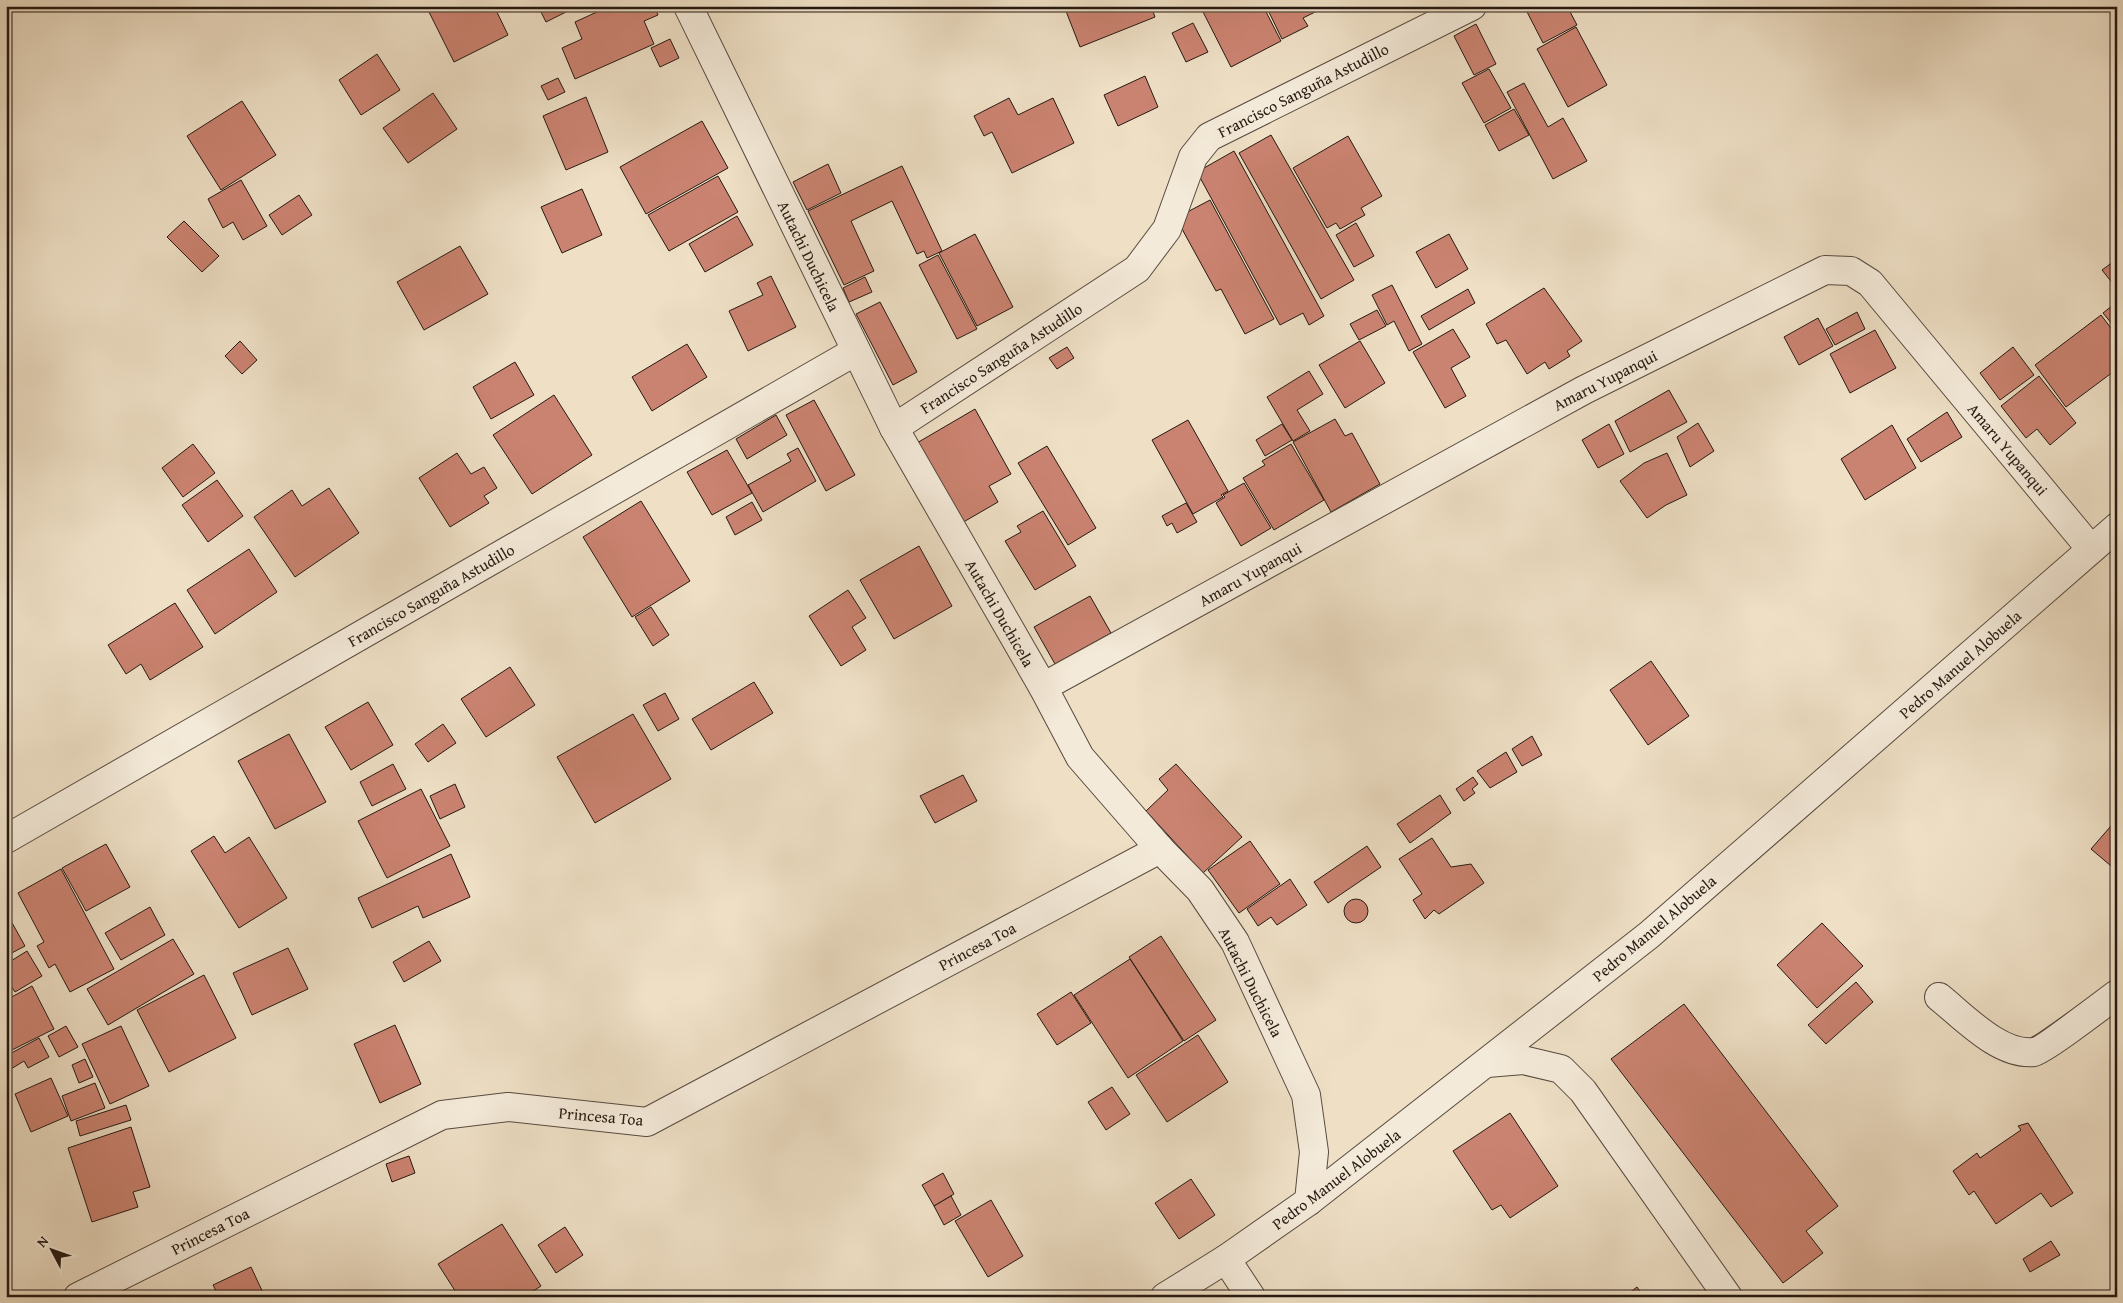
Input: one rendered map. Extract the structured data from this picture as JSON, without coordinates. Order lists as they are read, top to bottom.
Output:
{
  "streets": {
    "street": [
      "Francisco Sanguña Astudillo",
      "Autachi Duchicela",
      "Amaru Yupanqui",
      "Pedro Manuel Alobuela",
      "Princesa Toa"
    ]
  },
  "crossings": [
    ["Francisco Sanguña Astudillo", "Autachi Duchicela"],
    ["Autachi Duchicela", "Amaru Yupanqui"],
    ["Autachi Duchicela", "Pedro Manuel Alobuela"],
    ["Autachi Duchicela", "Princesa Toa"],
    ["Amaru Yupanqui", "Pedro Manuel Alobuela"]
  ],
  "north": "top left"
}
